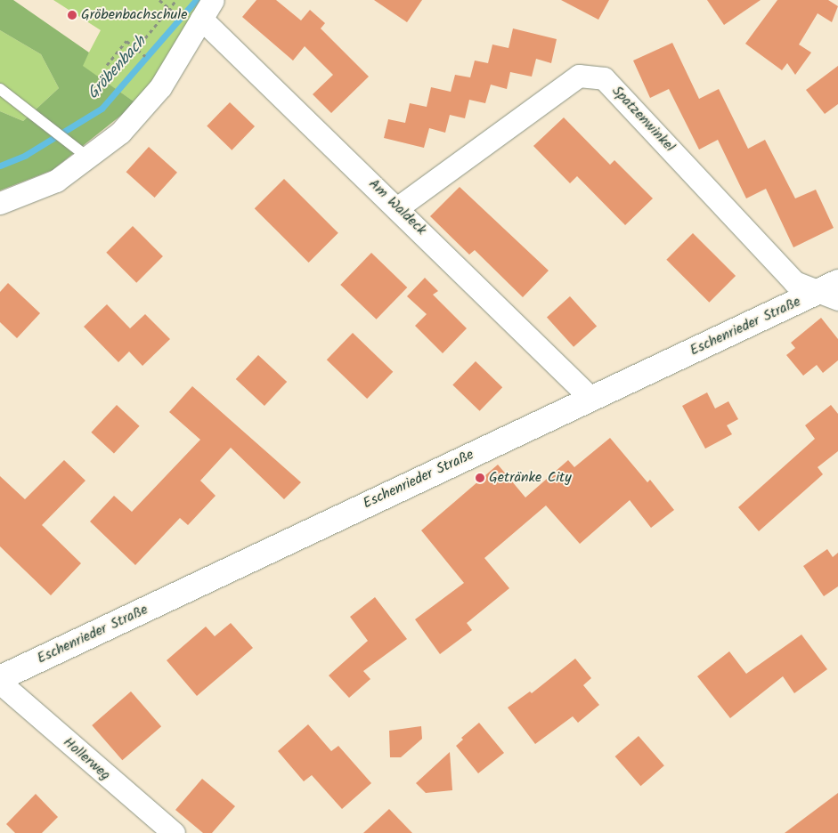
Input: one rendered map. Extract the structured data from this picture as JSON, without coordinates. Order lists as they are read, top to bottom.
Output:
{
  "streets": {
    "street": [
      "Spatzenwinkel",
      "Am Waldeck",
      "Eschenrieder Straße",
      "Hollerweg"
    ]
  },
  "crossings": [
    ["Spatzenwinkel", "Am Waldeck"],
    ["Spatzenwinkel", "Eschenrieder Straße"],
    ["Am Waldeck", "Eschenrieder Straße"]
  ],
  "water": ["Gröbenbach"],
  "places": ["Gröbenbachschule", "Getränke City"]
}
